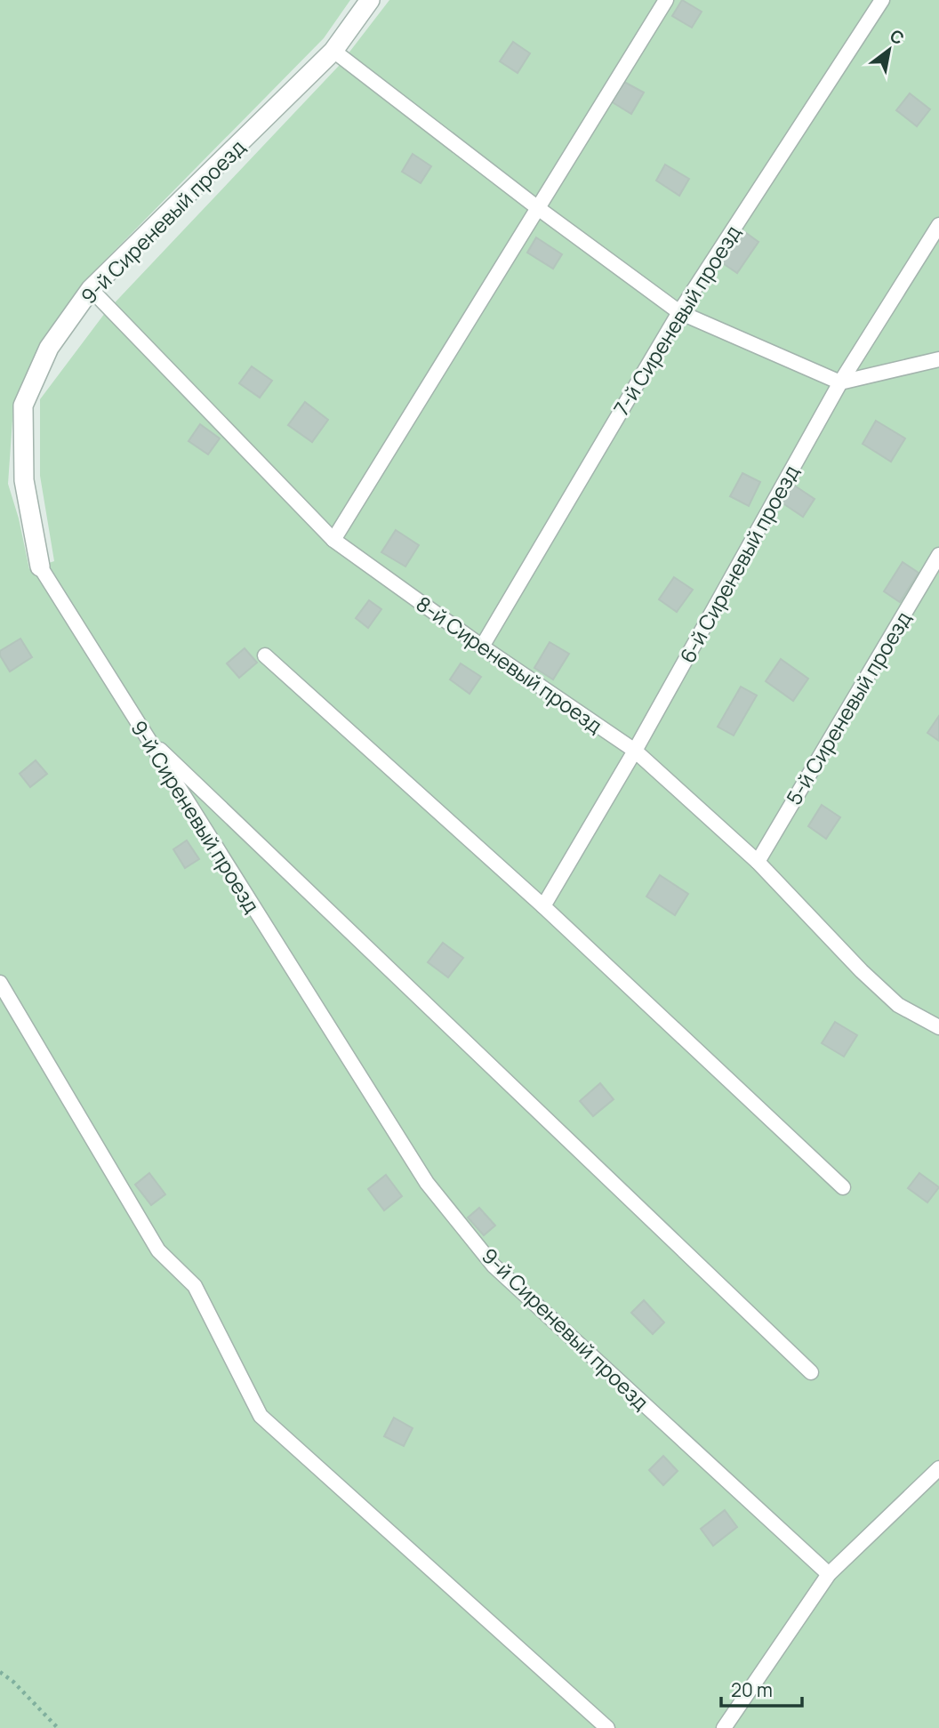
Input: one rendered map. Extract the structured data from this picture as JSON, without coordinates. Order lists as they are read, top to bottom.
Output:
{
  "streets": {
    "street": ["9-й Сиреневый проезд"],
    "lane": [
      "7-й Сиреневый проезд",
      "6-й Сиреневый проезд",
      "8-й Сиреневый проезд",
      "5-й Сиреневый проезд"
    ]
  },
  "crossings": [
    ["9-й Сиреневый проезд", "8-й Сиреневый проезд"],
    ["7-й Сиреневый проезд", "8-й Сиреневый проезд"],
    ["6-й Сиреневый проезд", "8-й Сиреневый проезд"],
    ["8-й Сиреневый проезд", "5-й Сиреневый проезд"]
  ],
  "scale_bar": "20 m",
  "north": "top right"
}
